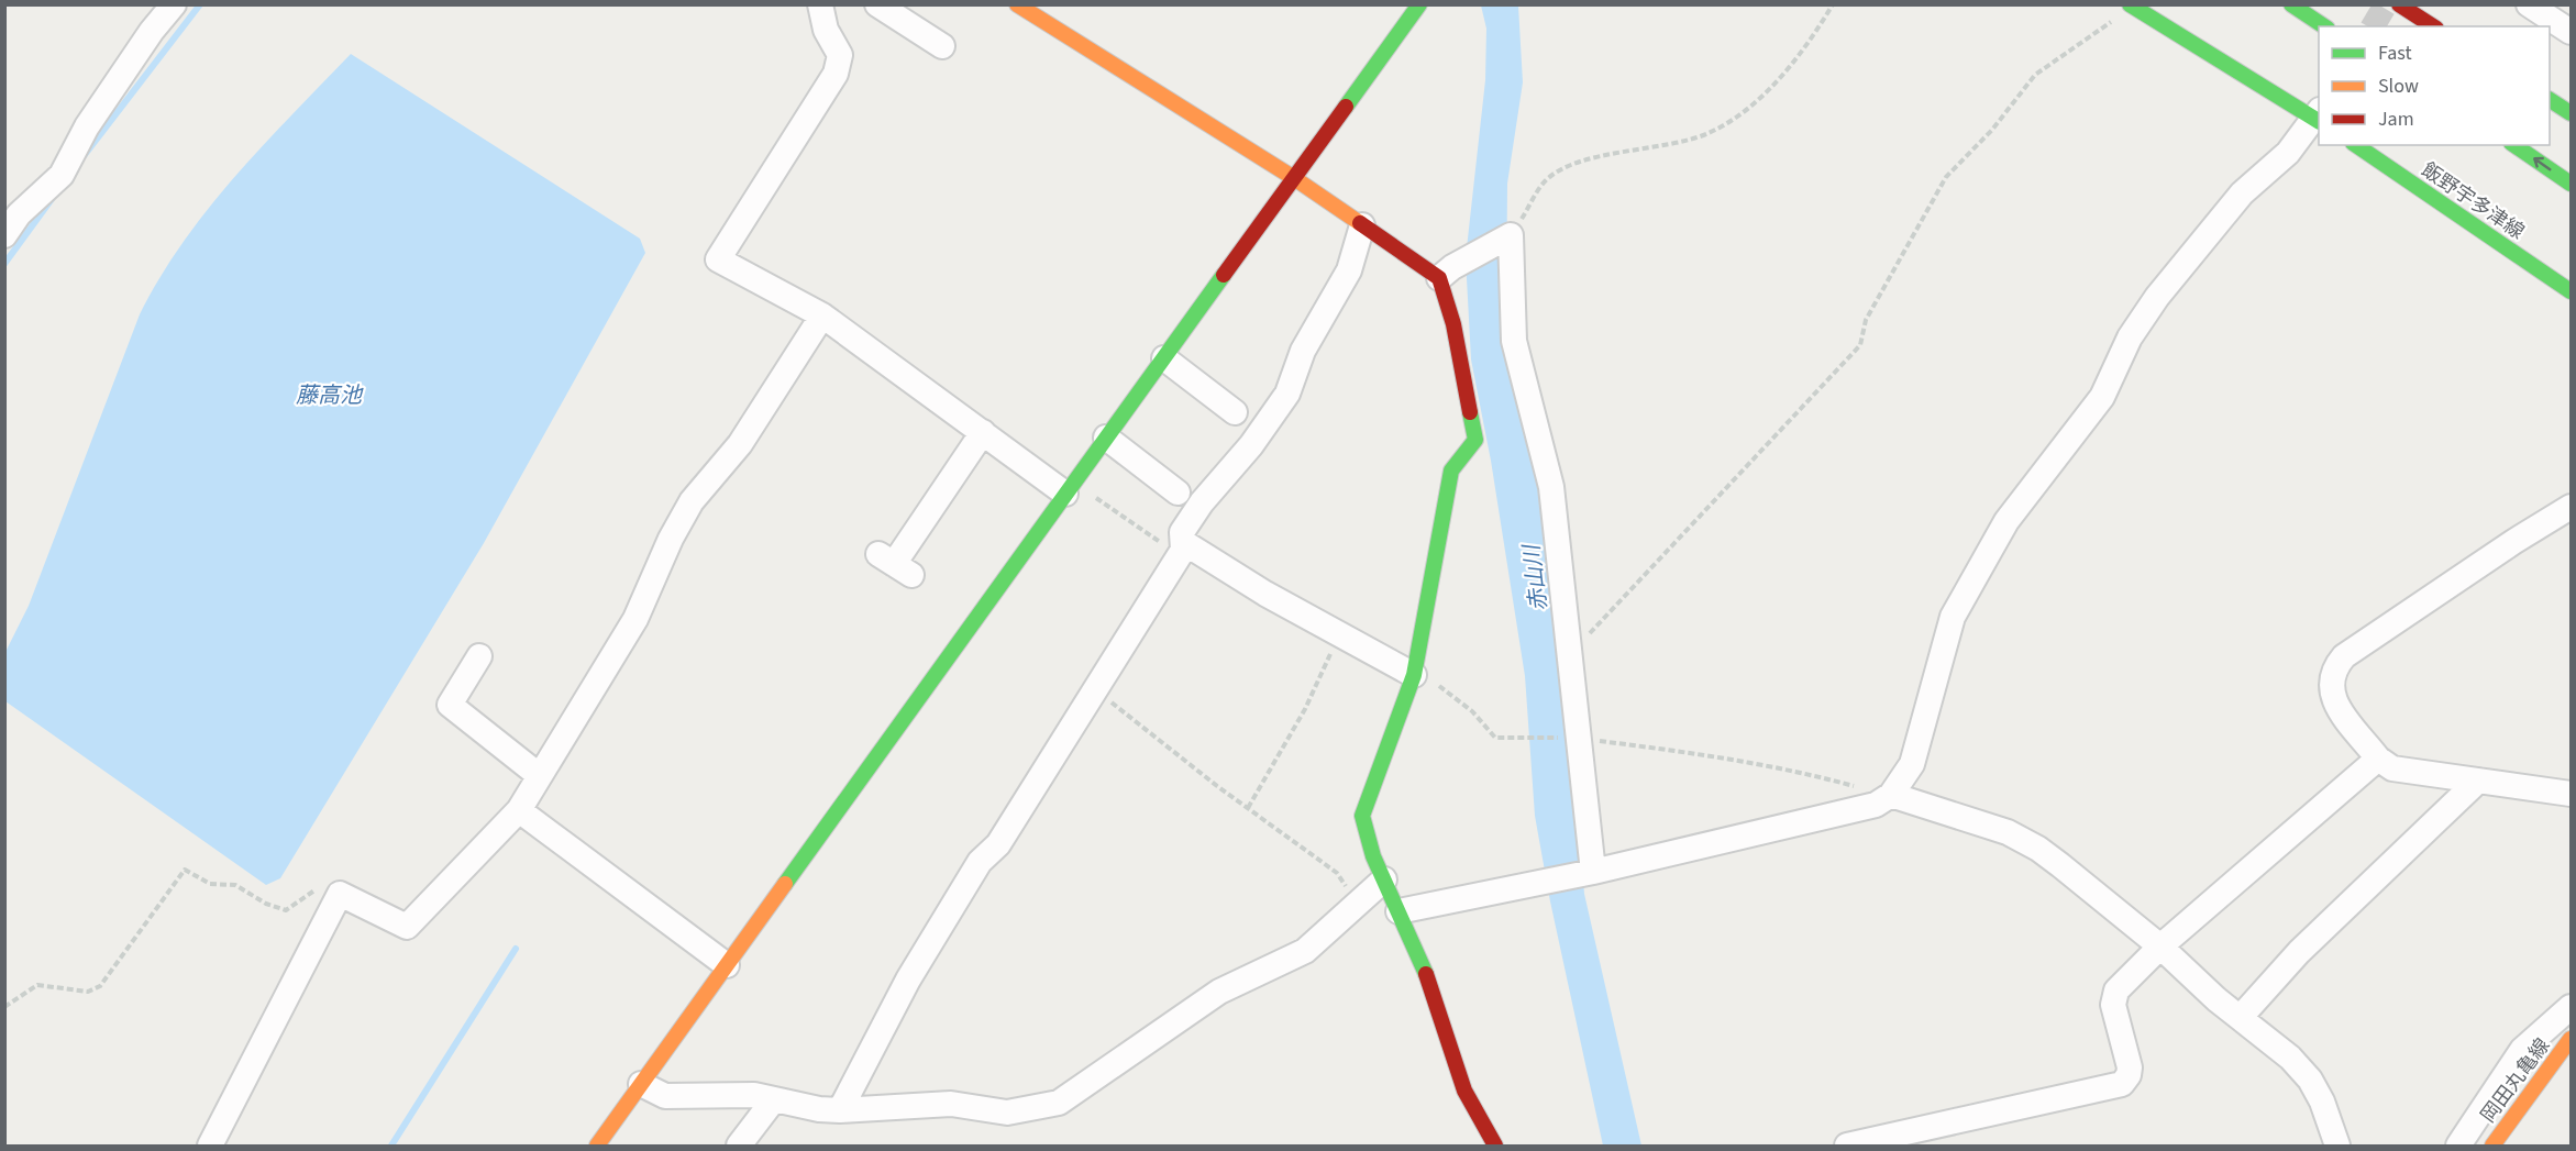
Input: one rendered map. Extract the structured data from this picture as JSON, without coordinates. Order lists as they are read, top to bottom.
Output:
{
  "streets": {
    "main road": ["飯野宇多津線", "岡田丸亀線"]
  },
  "water": ["藤高池", "赤山川"],
  "legend": ["Fast", "Slow", "Jam"]
}
